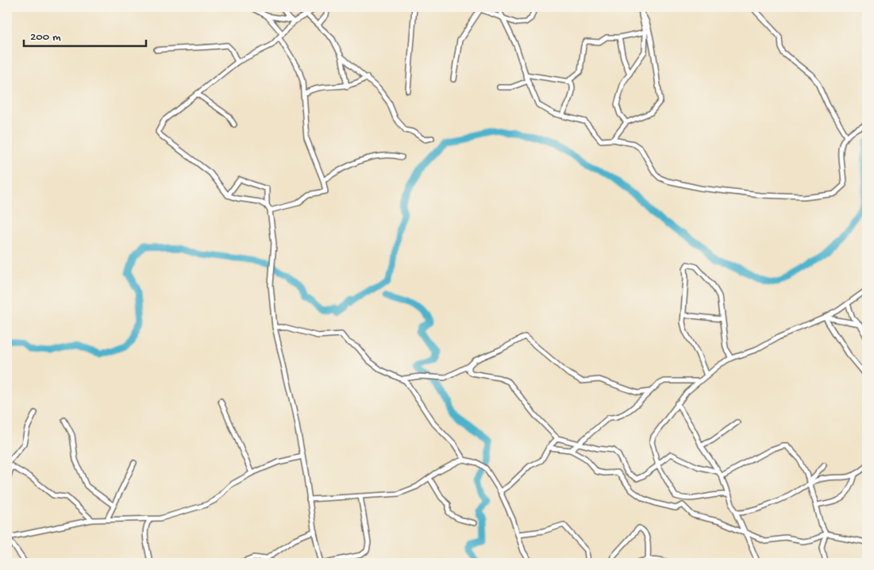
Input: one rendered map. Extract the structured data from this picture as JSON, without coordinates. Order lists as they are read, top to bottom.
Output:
{
  "scale_bar": "200 m"
}
